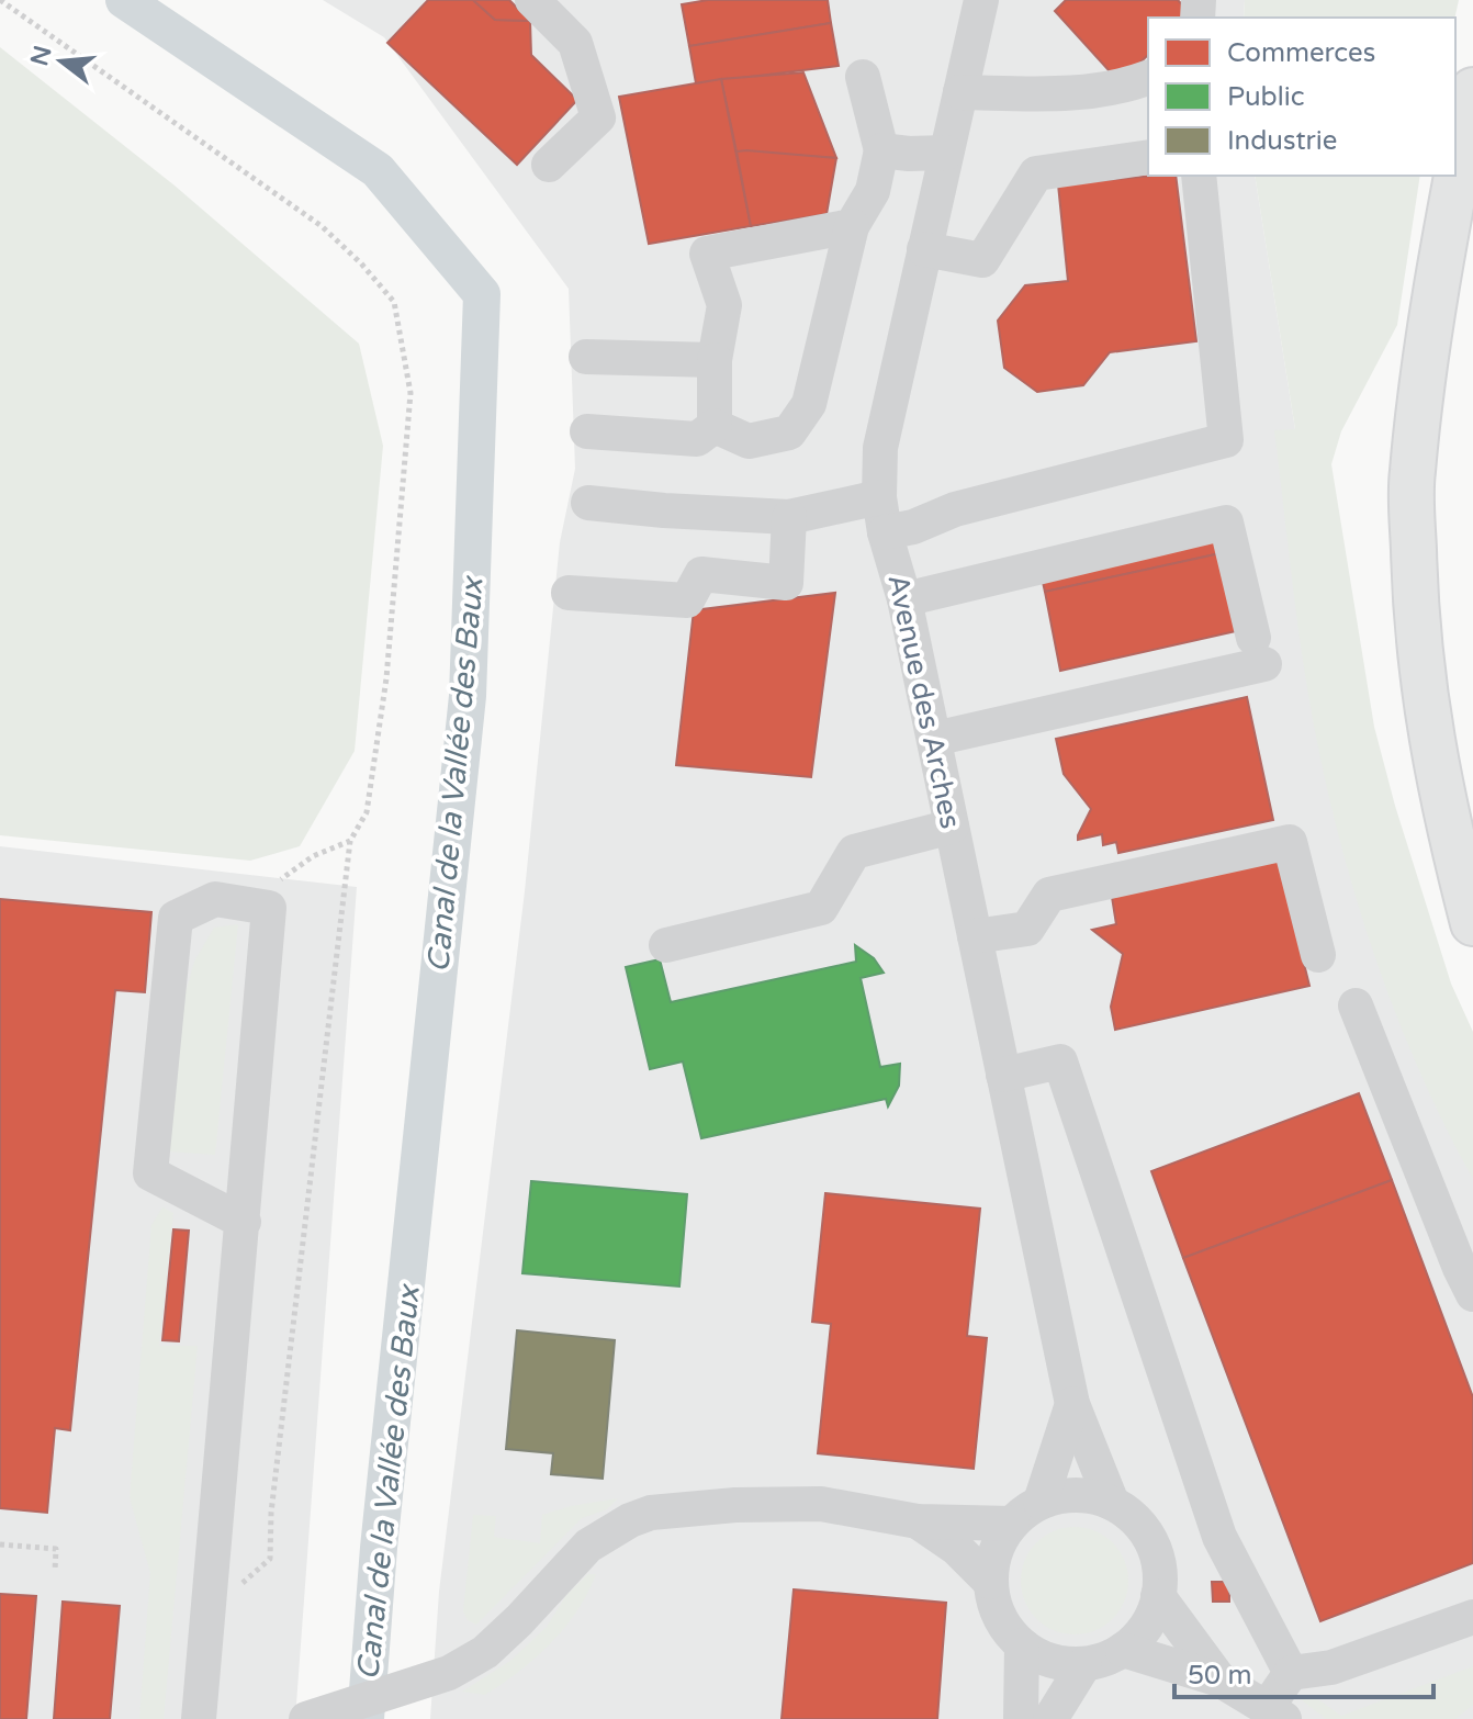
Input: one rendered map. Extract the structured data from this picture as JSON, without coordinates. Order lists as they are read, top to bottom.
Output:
{
  "streets": {
    "street": ["Avenue des Arches"]
  },
  "water": ["Canal de la Vallée des Baux"],
  "legend": ["Commerces", "Public", "Industrie"],
  "scale_bar": "50 m",
  "north": "left"
}
